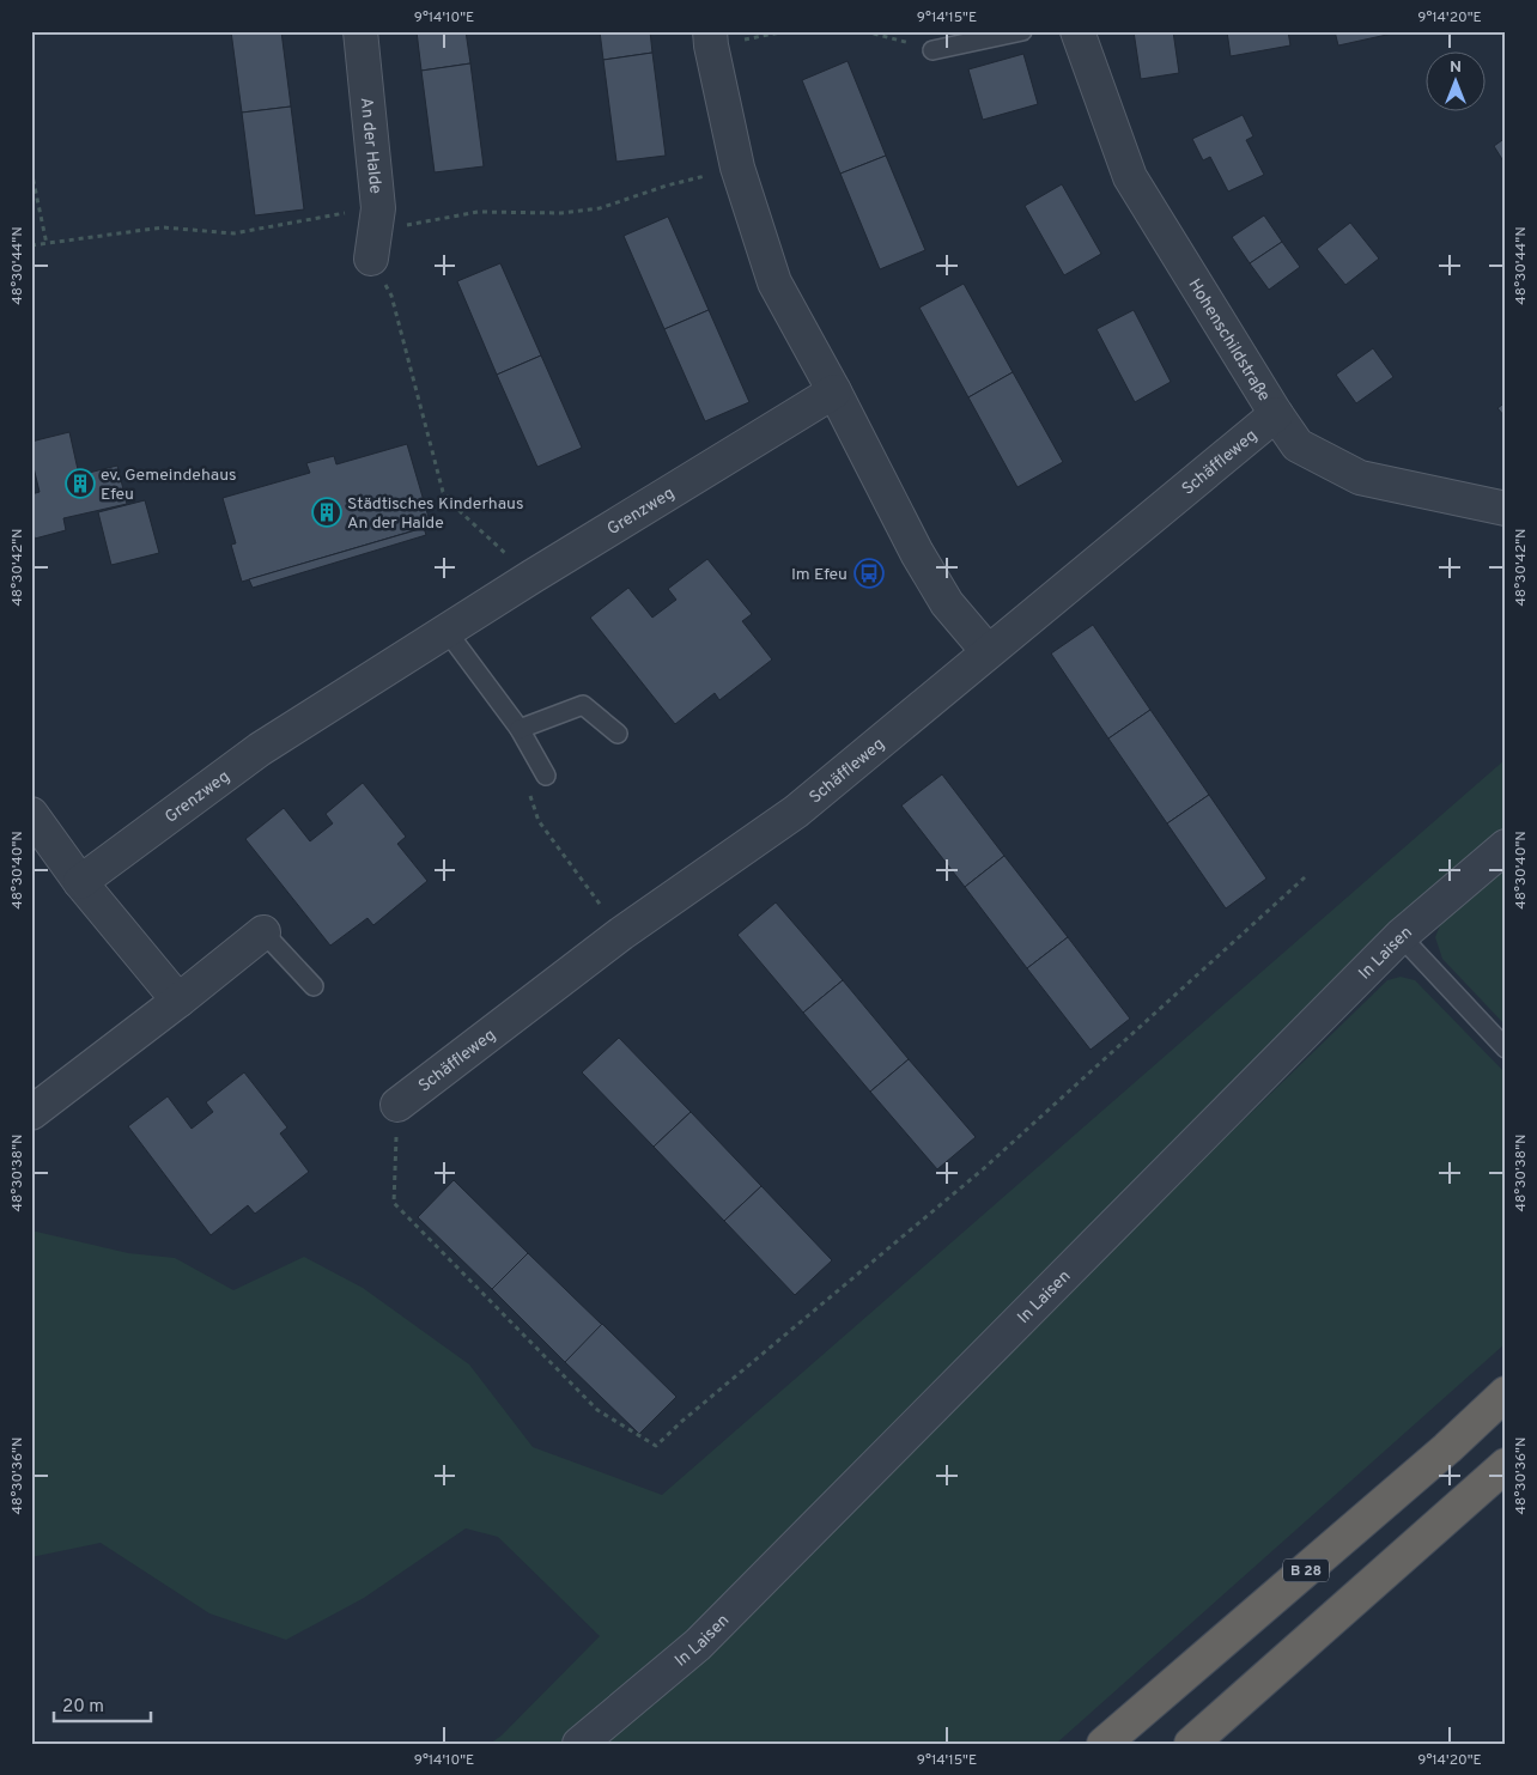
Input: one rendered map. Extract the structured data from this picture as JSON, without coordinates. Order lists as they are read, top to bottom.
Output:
{
  "streets": {
    "highway": ["B 28"],
    "street": [
      "An der Halde",
      "Hohenschildstraße",
      "Schäffleweg",
      "Grenzweg",
      "In Laisen"
    ]
  },
  "crossings": [
    ["Hohenschildstraße", "Schäffleweg"]
  ],
  "places": {
    "building": ["ev. Gemeindehaus Efeu", "Städtisches Kinderhaus An der Halde"],
    "bus stop": ["Im Efeu"]
  },
  "scale_bar": "20 m",
  "north": "top",
  "coordinates": [
    "9°14'10\"E",
    "9°14'15\"E",
    "9°14'20\"E",
    "48°30'44\"N",
    "48°30'42\"N",
    "48°30'40\"N",
    "48°30'38\"N",
    "48°30'36\"N"
  ]
}
